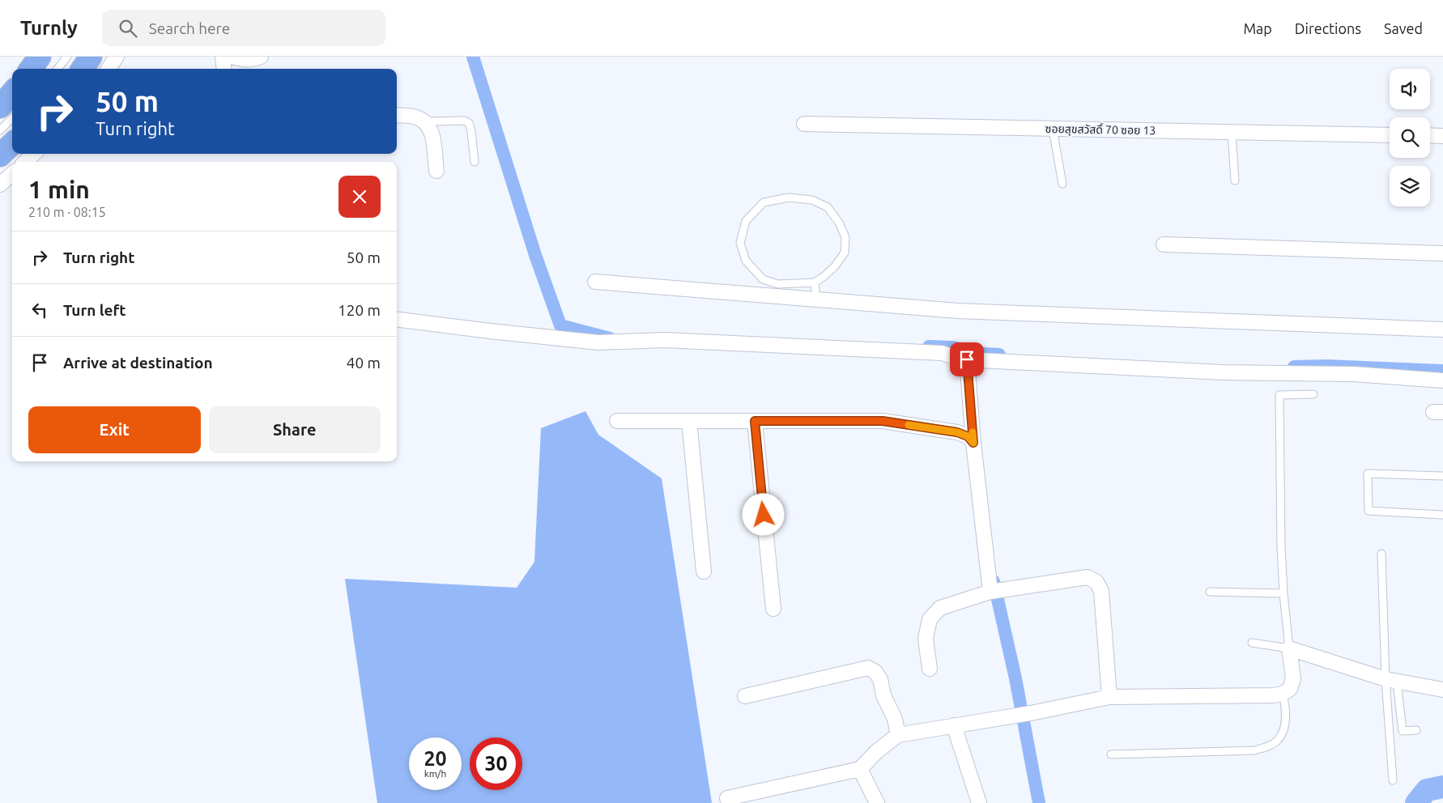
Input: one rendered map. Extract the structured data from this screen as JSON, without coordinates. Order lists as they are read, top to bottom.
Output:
{
  "streets": {
    "street": ["ซอยสุขสวัสดิ์ 70 ซอย 13"]
  },
  "page": {
    "header": "Turnly",
    "search": "Search here",
    "nav": ["Map", "Directions", "Saved"],
    "turn": ["50 m", "Turn right"],
    "heading": ["1 min", "210 m · 08:15"],
    "list": [
      {
        "name": "Turn right",
        "value": "50 m"
      },
      {
        "name": "Turn left",
        "value": "120 m"
      },
      {
        "name": "Arrive at destination",
        "value": "40 m"
      }
    ],
    "buttons": ["Exit", "Share"],
    "speed": "20 km/h",
    "limit": "30"
  }
}
